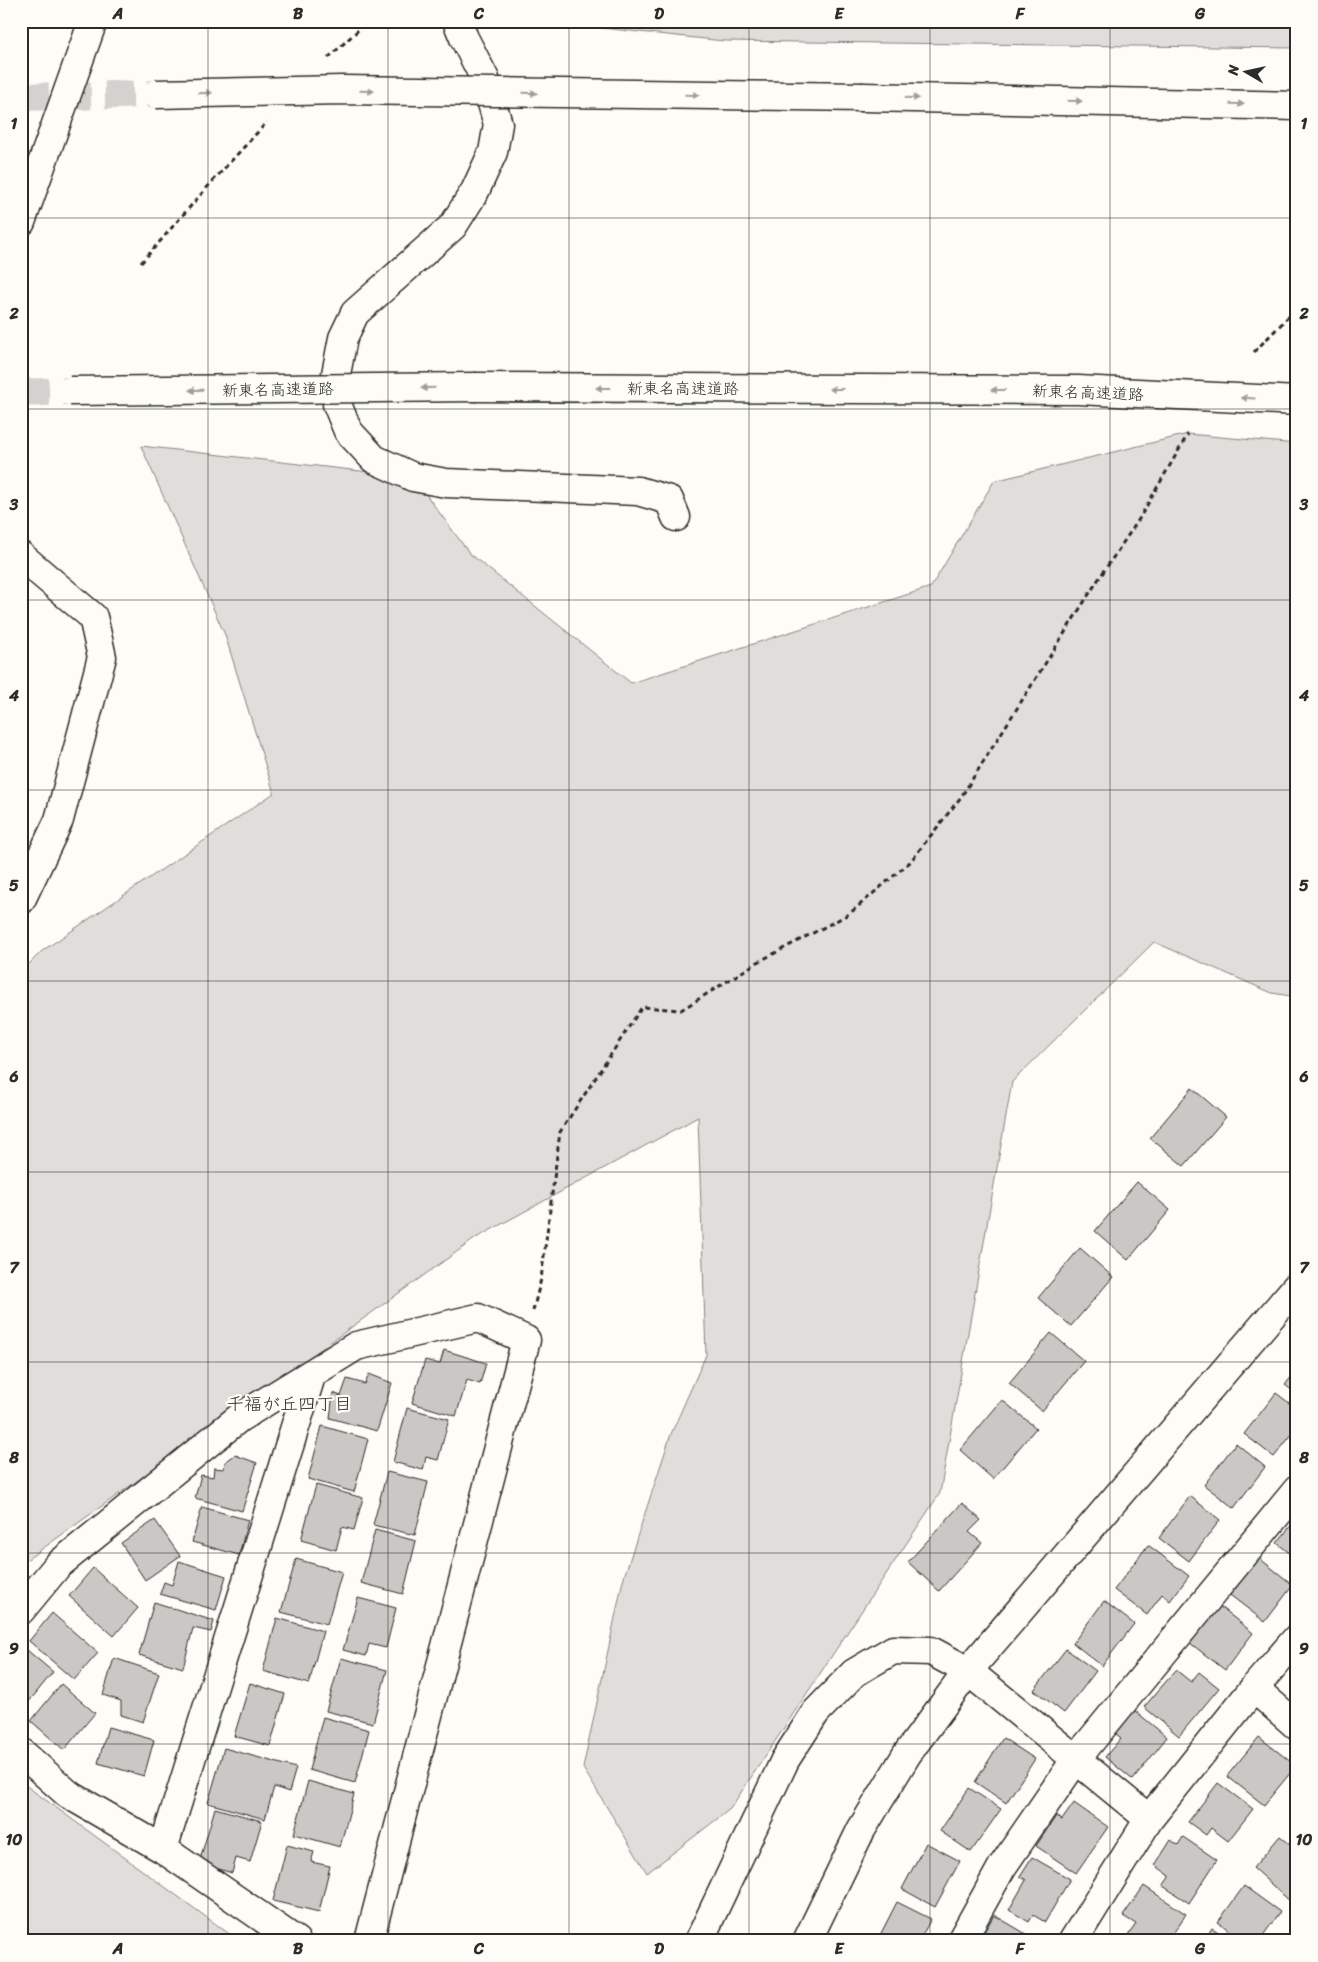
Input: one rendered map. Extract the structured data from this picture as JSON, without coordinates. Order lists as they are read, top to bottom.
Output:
{
  "streets": {
    "main road": ["新東名高速道路"]
  },
  "one_way": ["新東名高速道路"],
  "districts": ["千福が丘四丁目"],
  "north": "left",
  "grid": {
    "columns": [
      "A",
      "B",
      "C",
      "D",
      "E",
      "F",
      "G"
    ],
    "rows": [
      "1",
      "2",
      "3",
      "4",
      "5",
      "6",
      "7",
      "8",
      "9",
      "10"
    ]
  }
}
